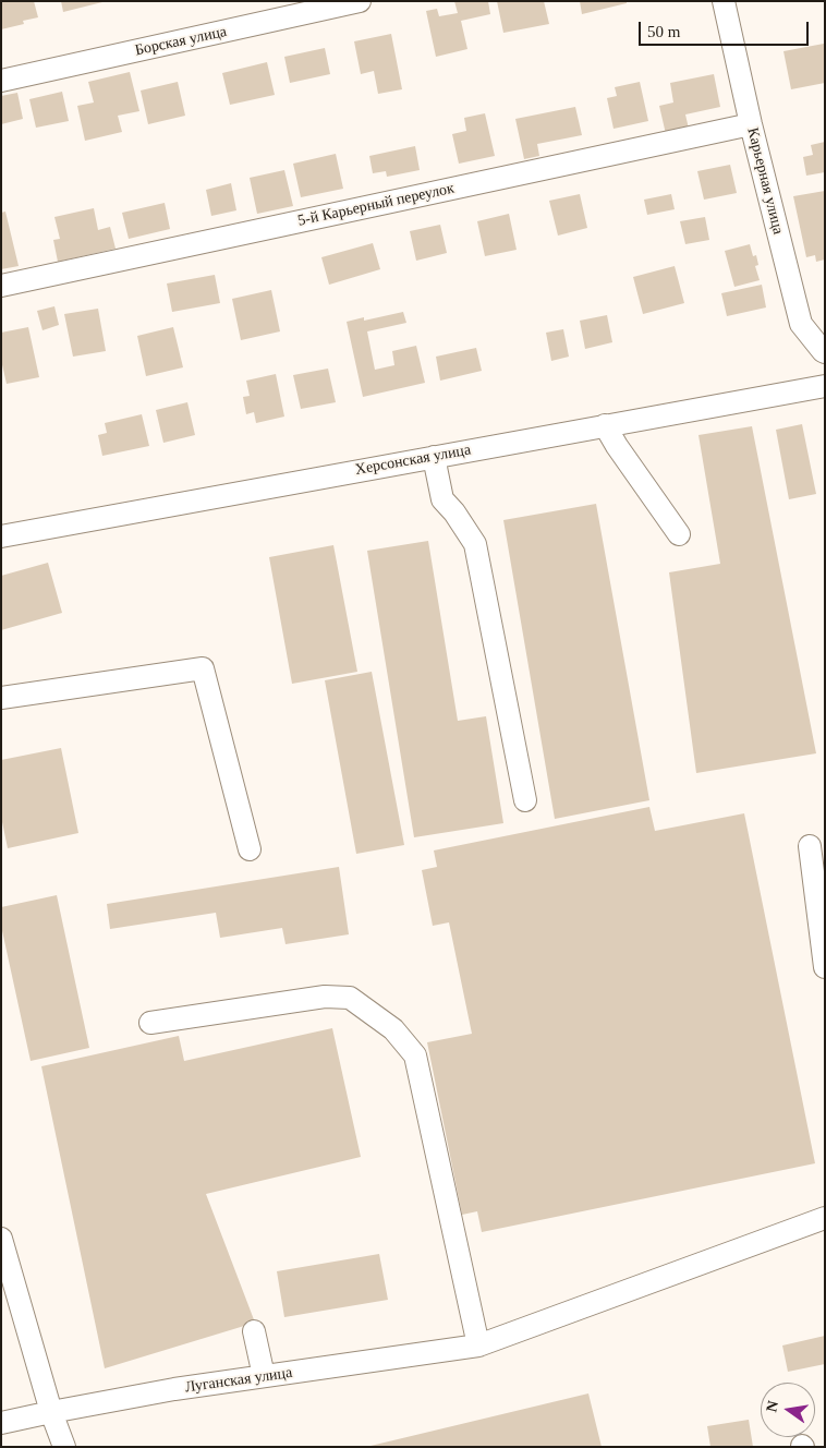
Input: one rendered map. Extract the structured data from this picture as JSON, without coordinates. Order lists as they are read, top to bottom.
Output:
{
  "streets": {
    "street": [
      "Борская улица",
      "Карьерная улица",
      "5-й Карьерный переулок",
      "Херсонская улица",
      "Луганская улица"
    ]
  },
  "crossings": [
    ["Карьерная улица", "5-й Карьерный переулок"]
  ],
  "scale_bar": "50 m",
  "north": "left"
}
